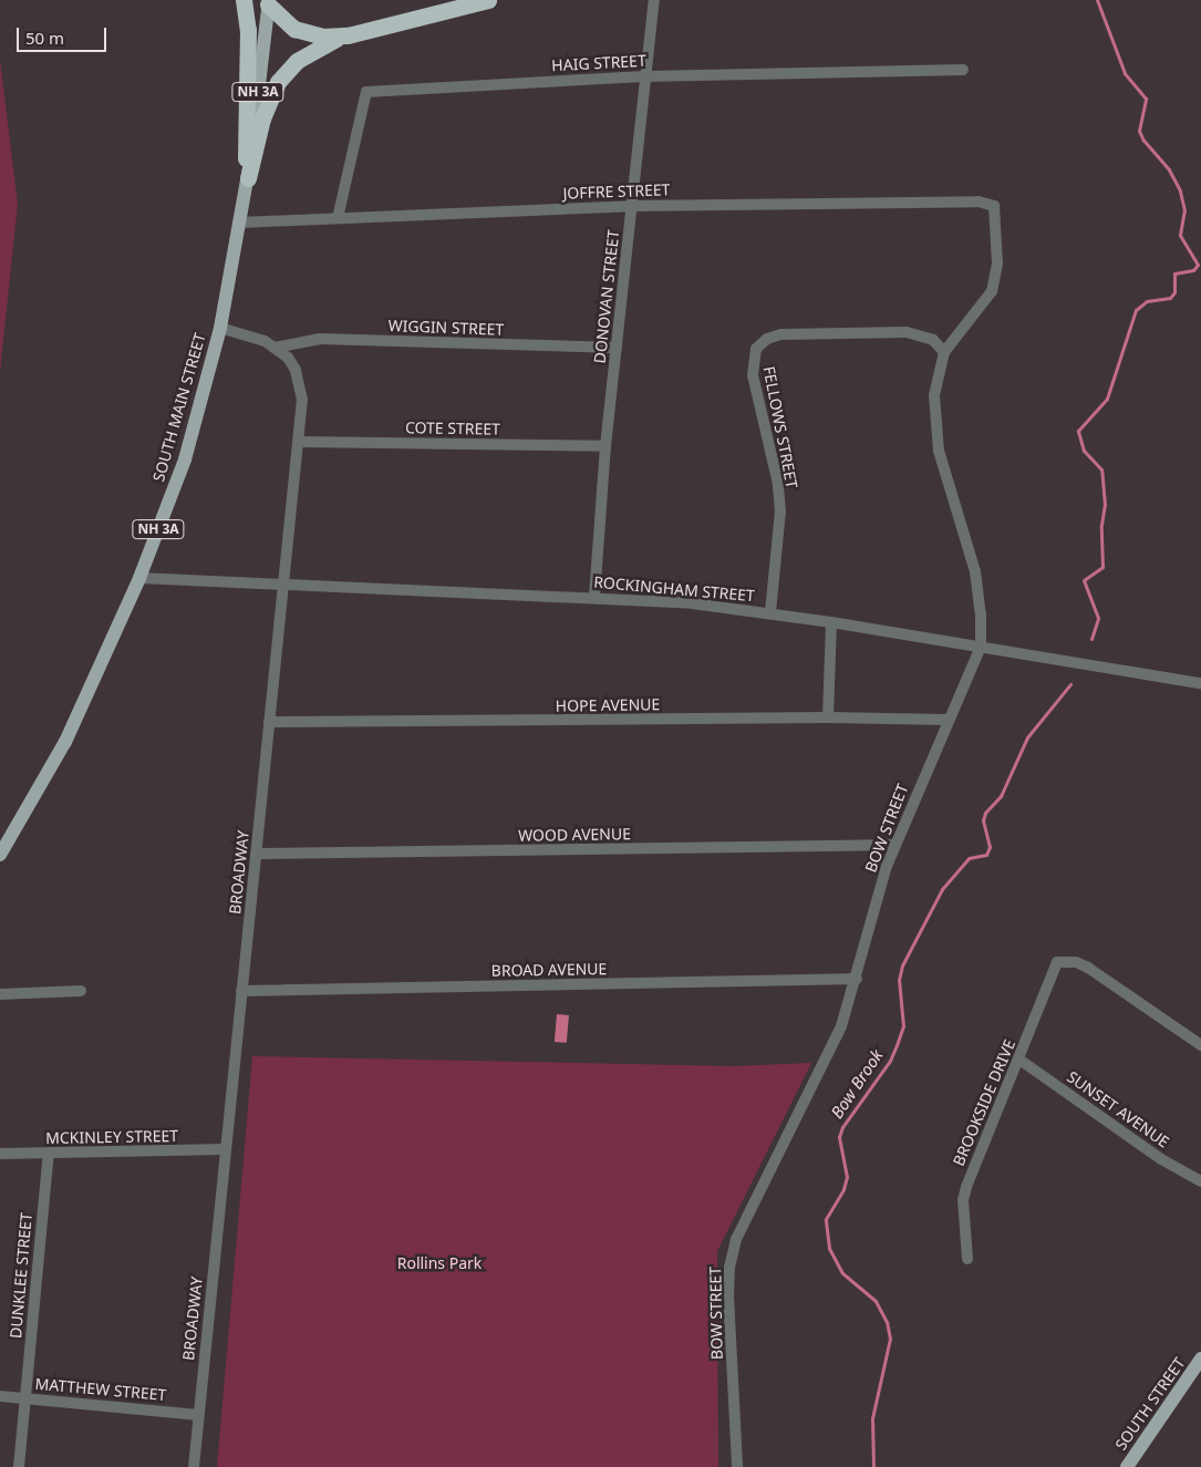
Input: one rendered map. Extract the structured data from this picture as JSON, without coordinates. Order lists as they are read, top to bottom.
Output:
{
  "streets": {
    "main road": ["NH 3A", "SOUTH MAIN STREET", "SOUTH STREET"],
    "street": [
      "HAIG STREET",
      "JOFFRE STREET",
      "DONOVAN STREET",
      "WIGGIN STREET",
      "FELLOWS STREET",
      "COTE STREET",
      "ROCKINGHAM STREET",
      "HOPE AVENUE",
      "BOW STREET",
      "WOOD AVENUE",
      "BROADWAY",
      "BROAD AVENUE",
      "BROOKSIDE DRIVE",
      "SUNSET AVENUE",
      "MCKINLEY STREET",
      "DUNKLEE STREET",
      "MATTHEW STREET"
    ]
  },
  "crossings": [
    ["HAIG STREET", "JOFFRE STREET"],
    ["HAIG STREET", "DONOVAN STREET"],
    ["JOFFRE STREET", "DONOVAN STREET"],
    ["JOFFRE STREET", "SOUTH MAIN STREET"],
    ["JOFFRE STREET", "BOW STREET"],
    ["DONOVAN STREET", "WIGGIN STREET"],
    ["DONOVAN STREET", "COTE STREET"],
    ["DONOVAN STREET", "ROCKINGHAM STREET"],
    ["WIGGIN STREET", "BROADWAY"],
    ["SOUTH MAIN STREET", "ROCKINGHAM STREET"],
    ["SOUTH MAIN STREET", "BROADWAY"],
    ["FELLOWS STREET", "ROCKINGHAM STREET"],
    ["FELLOWS STREET", "BOW STREET"],
    ["COTE STREET", "BROADWAY"],
    ["ROCKINGHAM STREET", "BOW STREET"],
    ["ROCKINGHAM STREET", "BROADWAY"],
    ["HOPE AVENUE", "BOW STREET"],
    ["HOPE AVENUE", "BROADWAY"],
    ["BOW STREET", "WOOD AVENUE"],
    ["BOW STREET", "BROAD AVENUE"],
    ["WOOD AVENUE", "BROADWAY"],
    ["BROADWAY", "BROAD AVENUE"],
    ["BROADWAY", "MCKINLEY STREET"],
    ["BROADWAY", "MATTHEW STREET"],
    ["BROOKSIDE DRIVE", "SUNSET AVENUE"],
    ["MCKINLEY STREET", "DUNKLEE STREET"],
    ["DUNKLEE STREET", "MATTHEW STREET"]
  ],
  "water": ["Bow Brook"],
  "parks": ["Rollins Park"],
  "scale_bar": "50 m"
}
